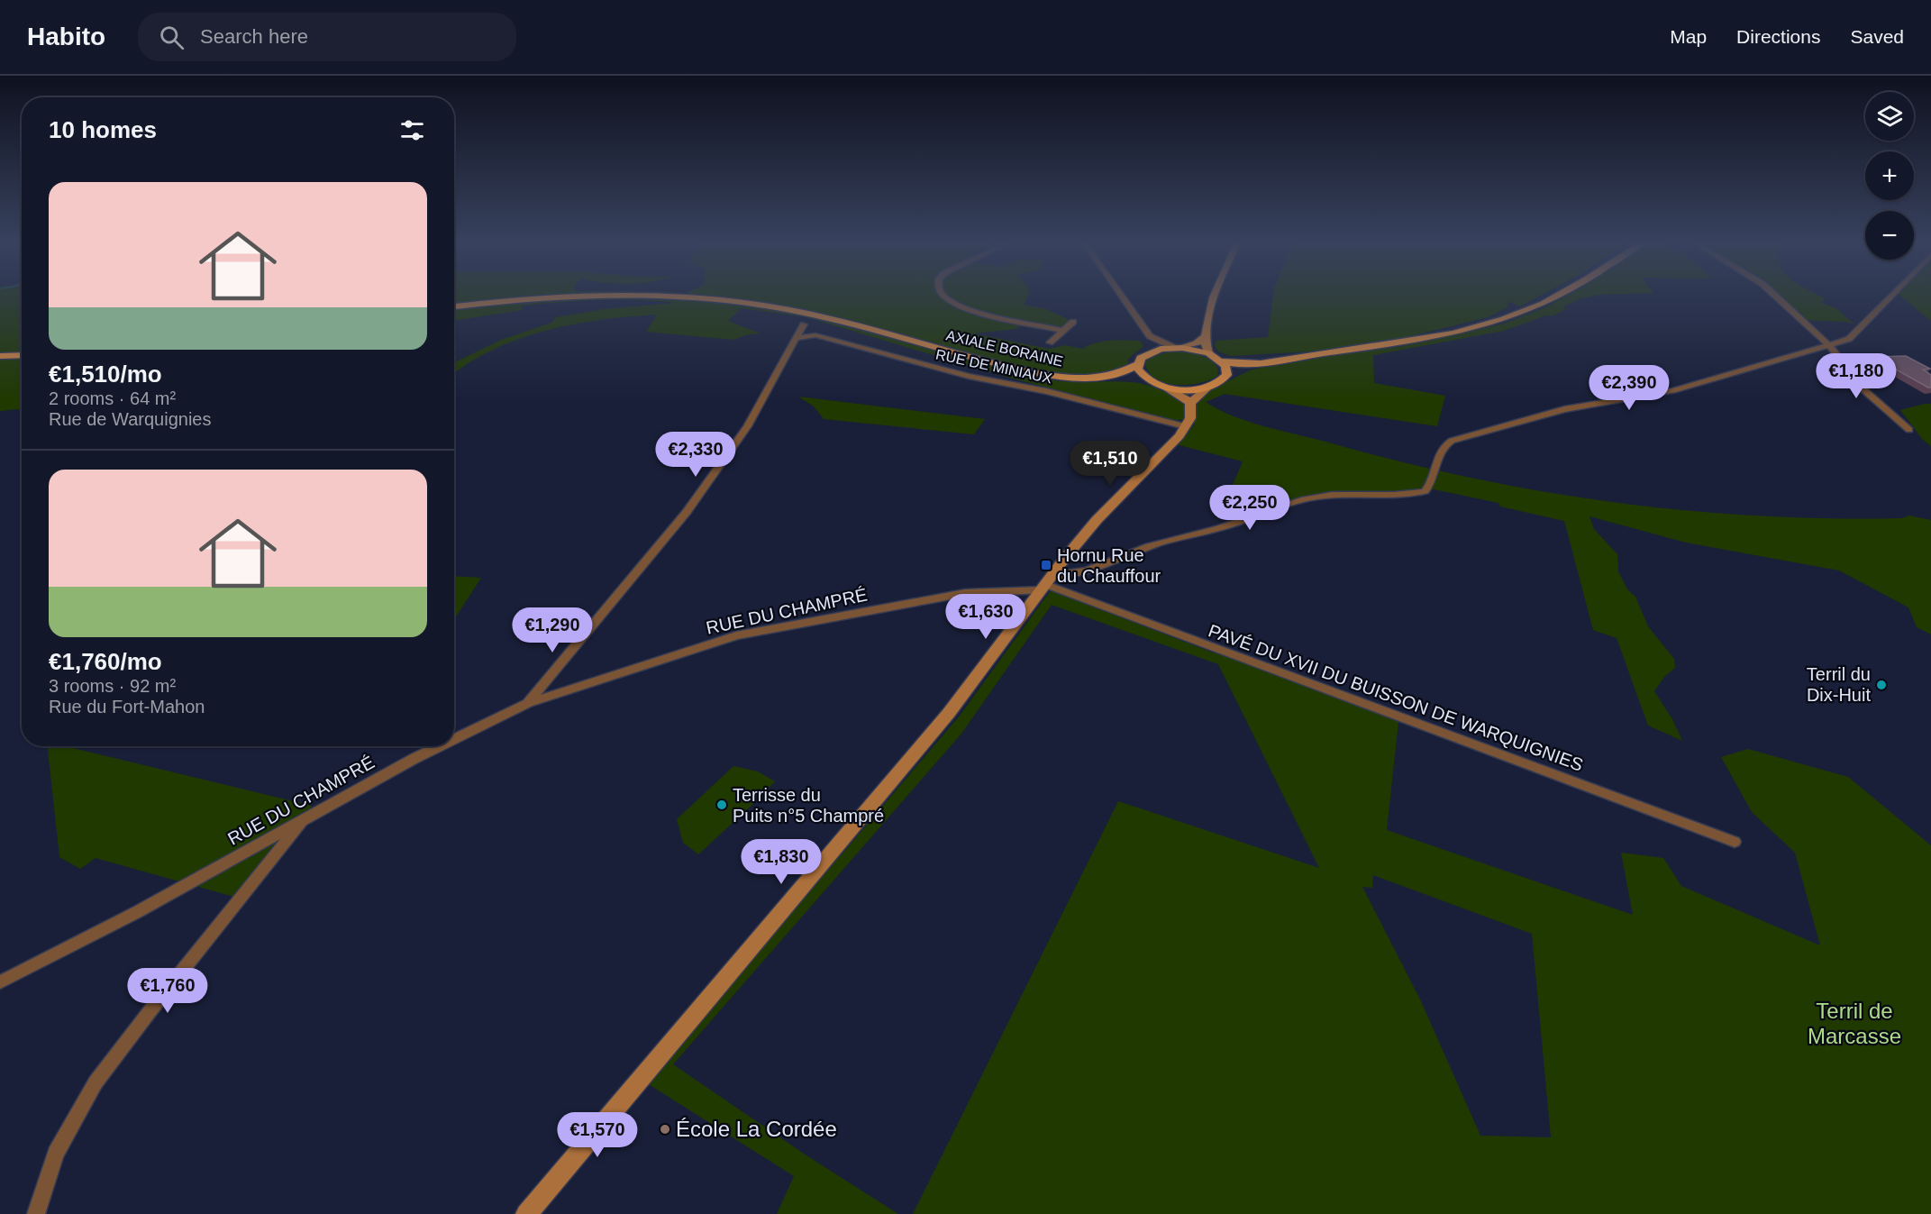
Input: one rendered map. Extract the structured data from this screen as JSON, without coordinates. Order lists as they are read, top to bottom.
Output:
{
  "streets": {
    "main road": ["AXIALE BORAINE"],
    "street": ["RUE DE MINIAUX", "RUE DU CHAMPRÉ", "PAVÉ DU XVII DU BUISSON DE WARQUIGNIES"]
  },
  "crossings": [
    ["RUE DU CHAMPRÉ", "PAVÉ DU XVII DU BUISSON DE WARQUIGNIES"]
  ],
  "parks": ["Terril de Marcasse"],
  "places": {
    "transit": ["Hornu Rue du Chauffour"],
    "other": ["Terril du Dix-Huit", "Terrisse du Puits n°5 Champré", "École La Cordée"]
  },
  "page": {
    "header": "Habito",
    "search": "Search here",
    "nav": ["Map", "Directions", "Saved"],
    "map_buttons": ["+", "−"],
    "heading": "10 homes",
    "list": [
      {
        "name": "€1,510/mo",
        "note": "2 rooms · 64 m² · Rue de Warquignies"
      },
      {
        "name": "€1,760/mo",
        "note": "3 rooms · 92 m² · Rue du Fort-Mahon"
      }
    ],
    "price": [
      "€1,180",
      "€2,390",
      "€2,330",
      "€1,510",
      "€2,250",
      "€1,630",
      "€1,290",
      "€1,830",
      "€1,760",
      "€1,570"
    ]
  }
}
